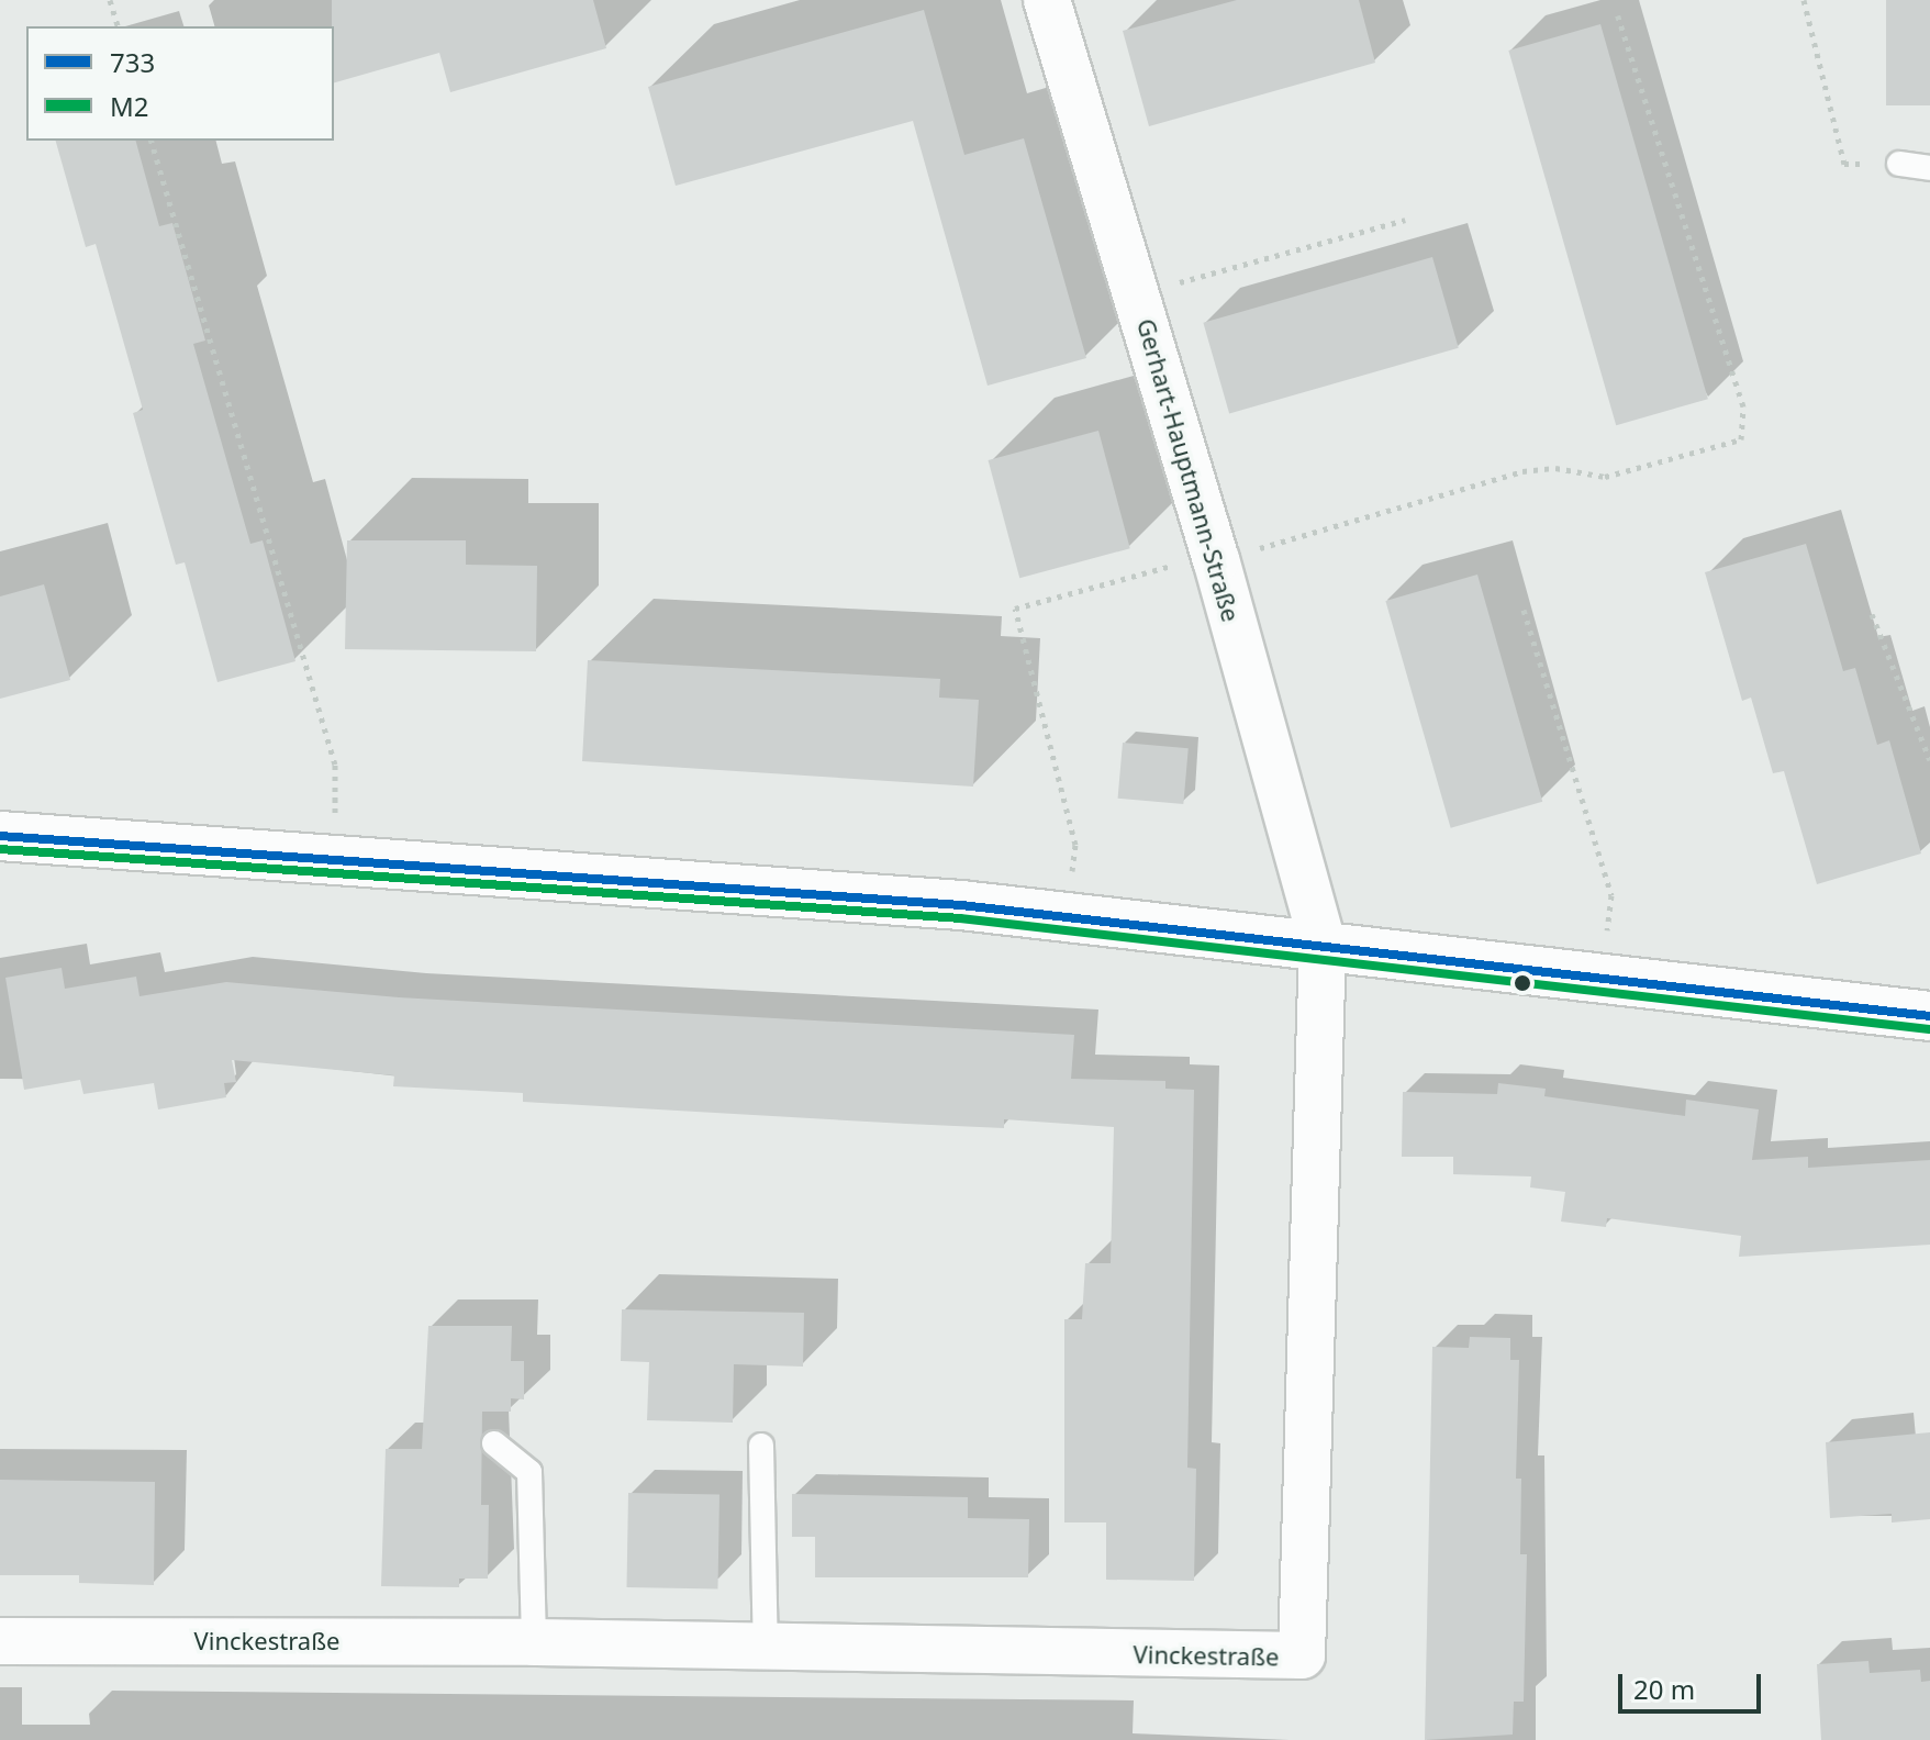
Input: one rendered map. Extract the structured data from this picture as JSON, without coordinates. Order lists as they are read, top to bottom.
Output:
{
  "streets": {
    "street": ["Gerhart-Hauptmann-Straße", "Vinckestraße"]
  },
  "crossings": [
    ["Gerhart-Hauptmann-Straße", "Vinckestraße"]
  ],
  "lines": ["transit line 733", "transit line M2"],
  "legend": ["733", "M2"],
  "scale_bar": "20 m"
}
